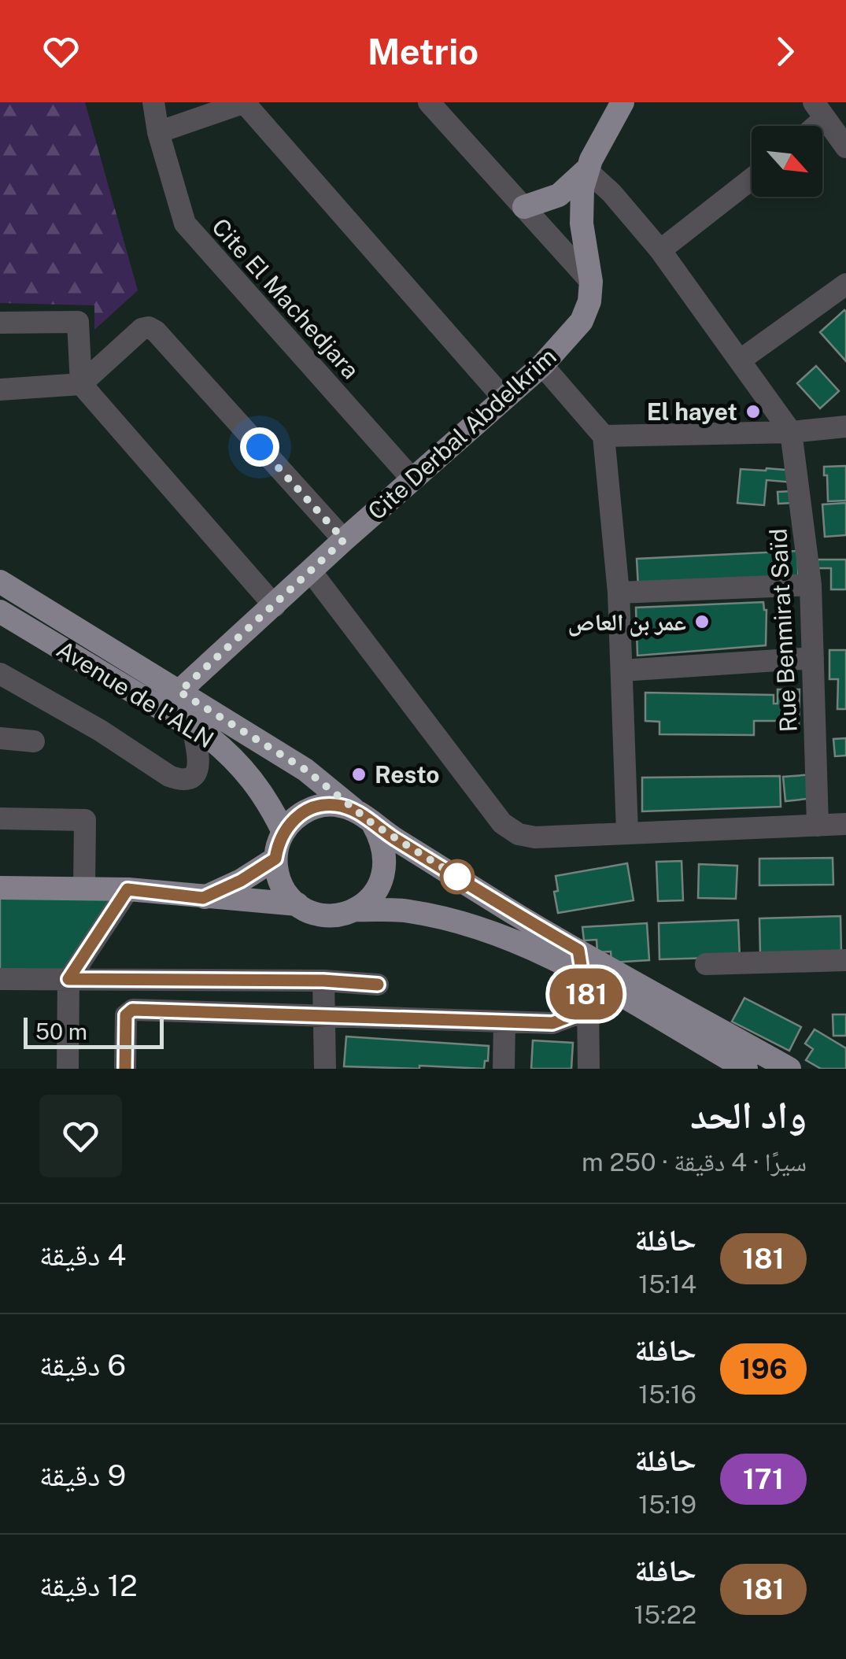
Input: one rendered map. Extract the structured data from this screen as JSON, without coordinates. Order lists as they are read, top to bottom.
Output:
{
  "streets": {
    "main road": ["Cite Derbal Abdelkrim", "Avenue de l'ALN"],
    "street": ["Cite El Machedjara", "Rue Benmirat Saïd"]
  },
  "crossings": [
    ["Cite El Machedjara", "Cite Derbal Abdelkrim"],
    ["Cite Derbal Abdelkrim", "Avenue de l'ALN"]
  ],
  "places": ["El hayet", "عمر بن العاص", "Resto"],
  "lines": ["bus line 181"],
  "scale_bar": "50 m",
  "north": "bottom right",
  "page": {
    "header": "Metrio",
    "on_map": "181",
    "scale": "50 m",
    "heading": ["واد الحد", "سيرًا · 4 دقيقة · 250 m"],
    "list": [
      {
        "mark": "181",
        "name": "حافلة",
        "note": "15:14",
        "value": "4 دقيقة"
      },
      {
        "mark": "196",
        "name": "حافلة",
        "note": "15:16",
        "value": "6 دقيقة"
      },
      {
        "mark": "171",
        "name": "حافلة",
        "note": "15:19",
        "value": "9 دقيقة"
      },
      {
        "mark": "181",
        "name": "حافلة",
        "note": "15:22",
        "value": "12 دقيقة"
      }
    ]
  }
}
